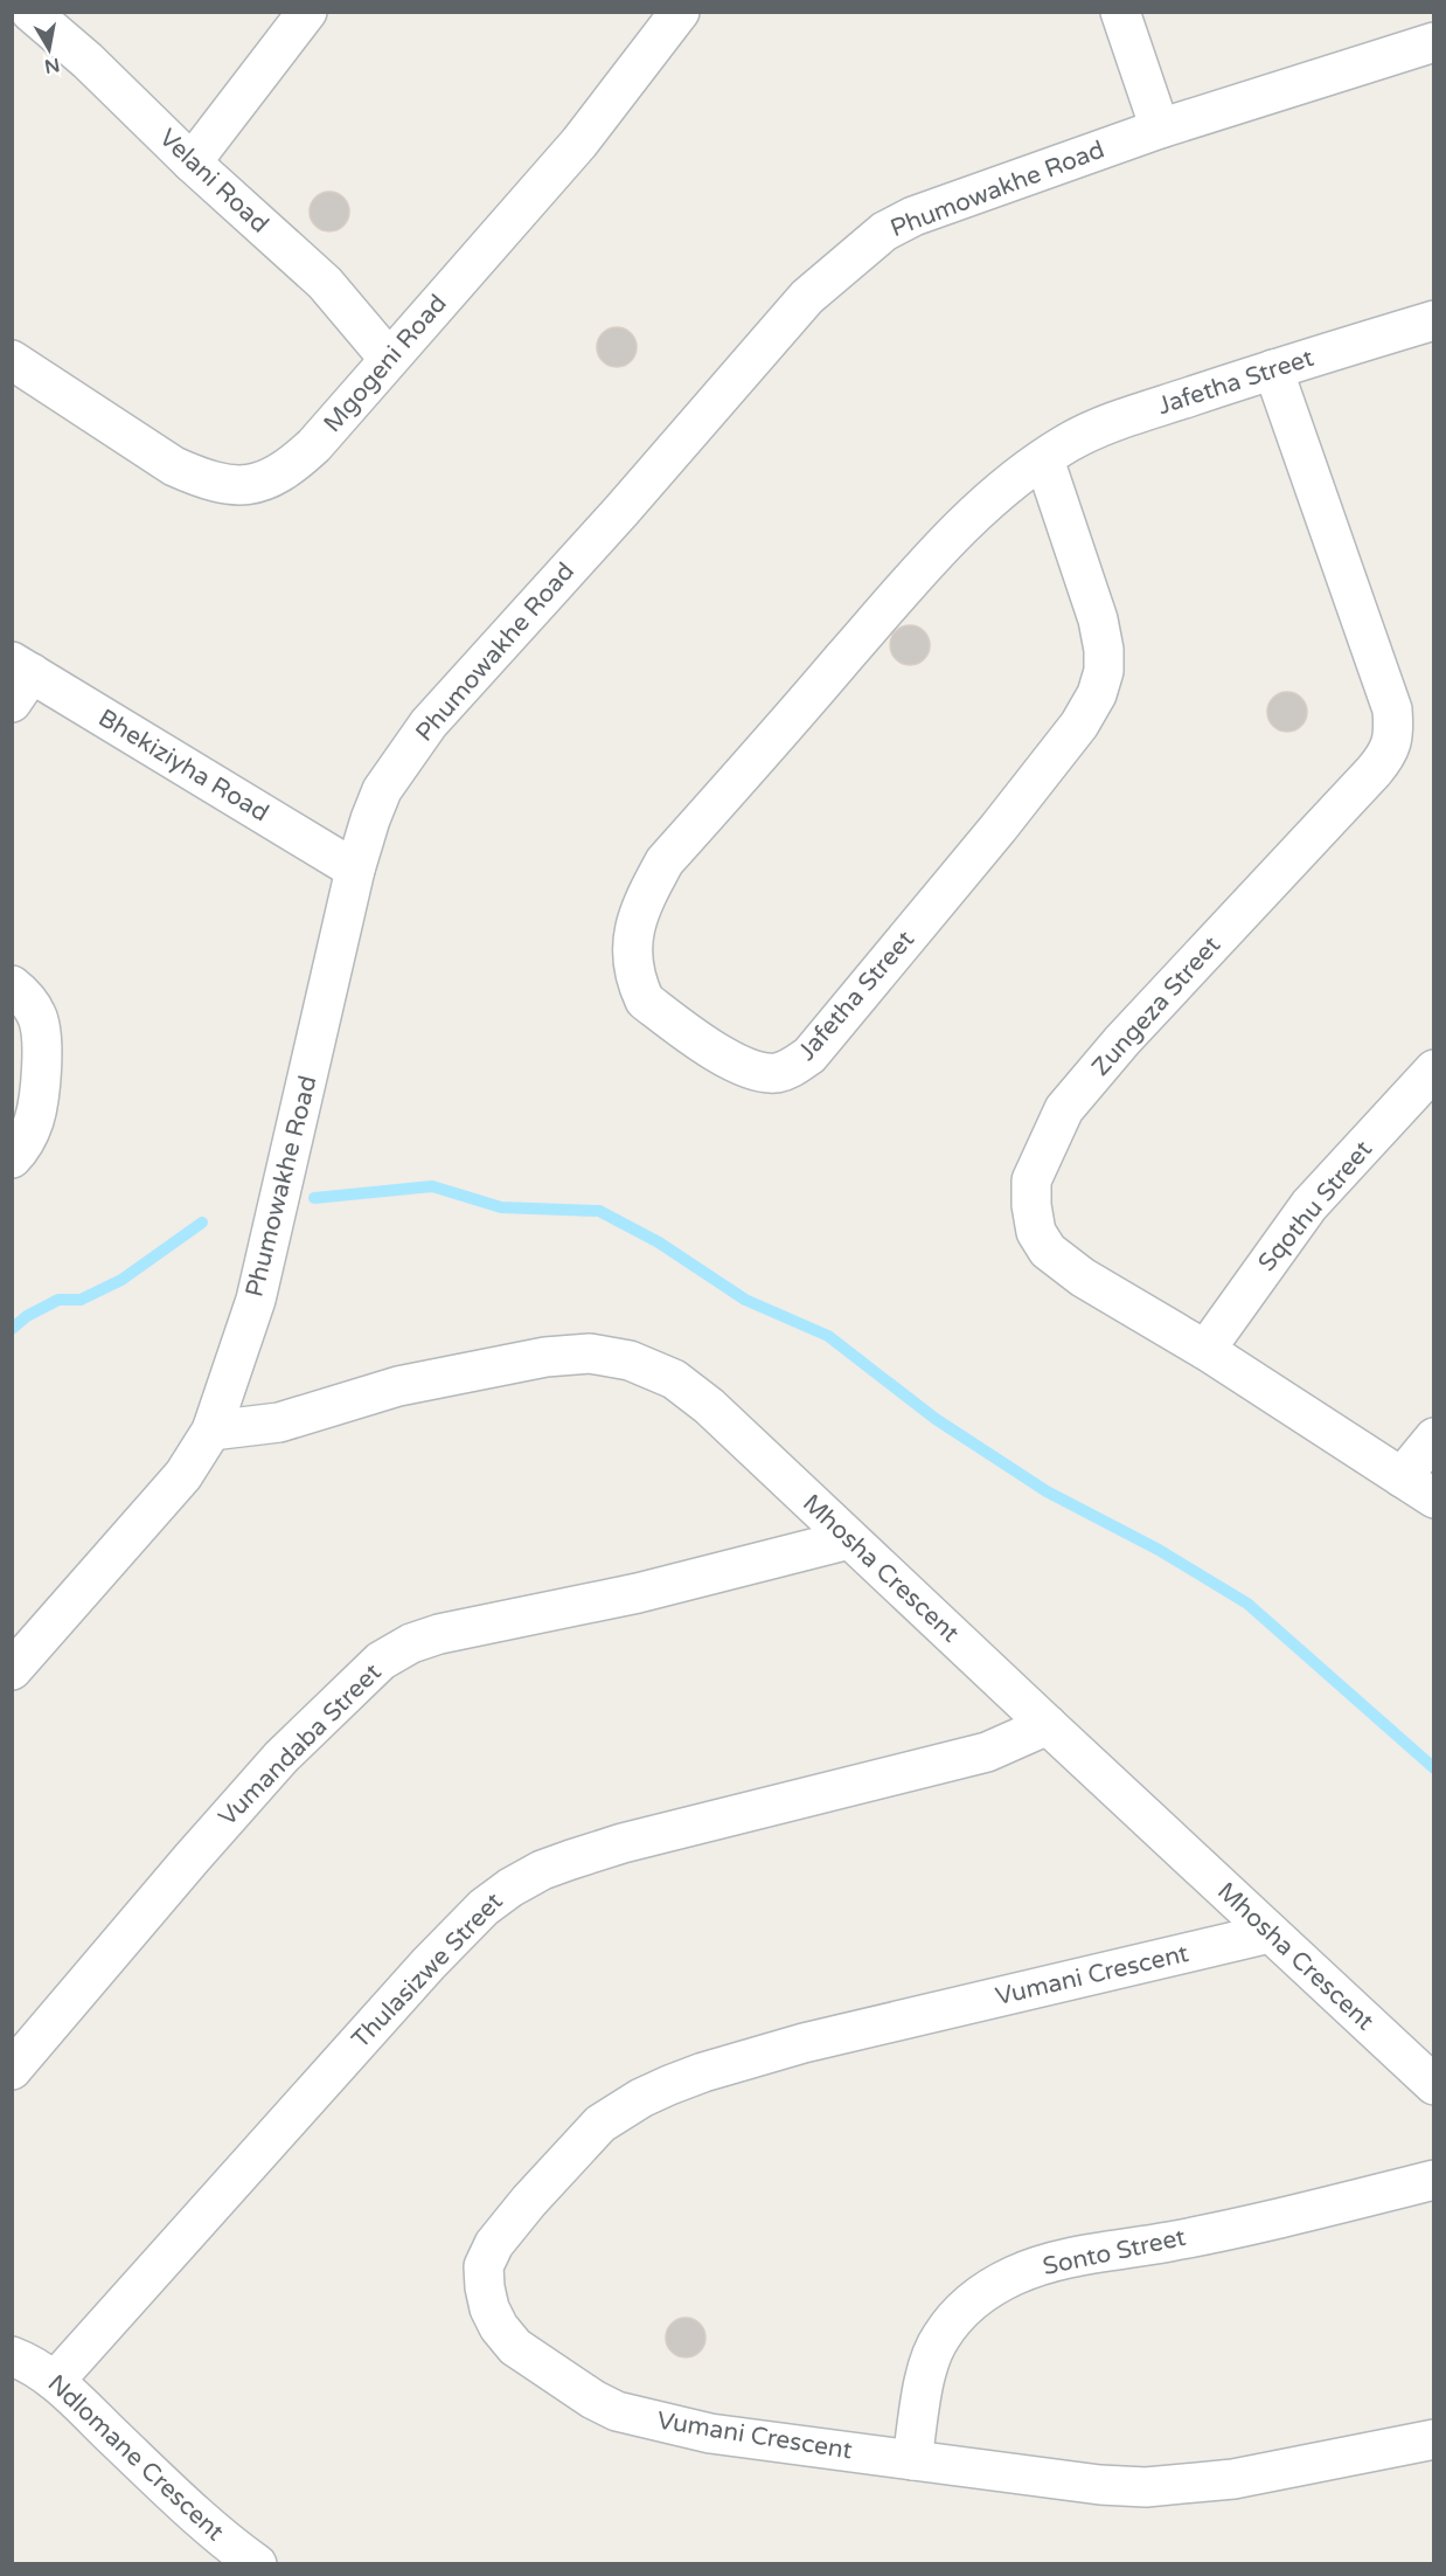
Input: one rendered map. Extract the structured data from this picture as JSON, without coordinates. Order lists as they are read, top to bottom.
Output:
{
  "streets": {
    "street": [
      "Velani Road",
      "Phumowakhe Road",
      "Mgogeni Road",
      "Jafetha Street",
      "Bhekiziyha Road",
      "Zungeza Street",
      "Sqothu Street",
      "Mhosha Crescent",
      "Vumandaba Street",
      "Thulasizwe Street",
      "Vumani Crescent",
      "Sonto Street",
      "Ndlomane Crescent"
    ]
  },
  "crossings": [
    ["Velani Road", "Mgogeni Road"],
    ["Phumowakhe Road", "Bhekiziyha Road"],
    ["Phumowakhe Road", "Mhosha Crescent"],
    ["Jafetha Street", "Zungeza Street"],
    ["Zungeza Street", "Sqothu Street"],
    ["Mhosha Crescent", "Vumandaba Street"],
    ["Mhosha Crescent", "Thulasizwe Street"],
    ["Mhosha Crescent", "Vumani Crescent"],
    ["Thulasizwe Street", "Ndlomane Crescent"],
    ["Vumani Crescent", "Sonto Street"]
  ],
  "north": "bottom"
}
